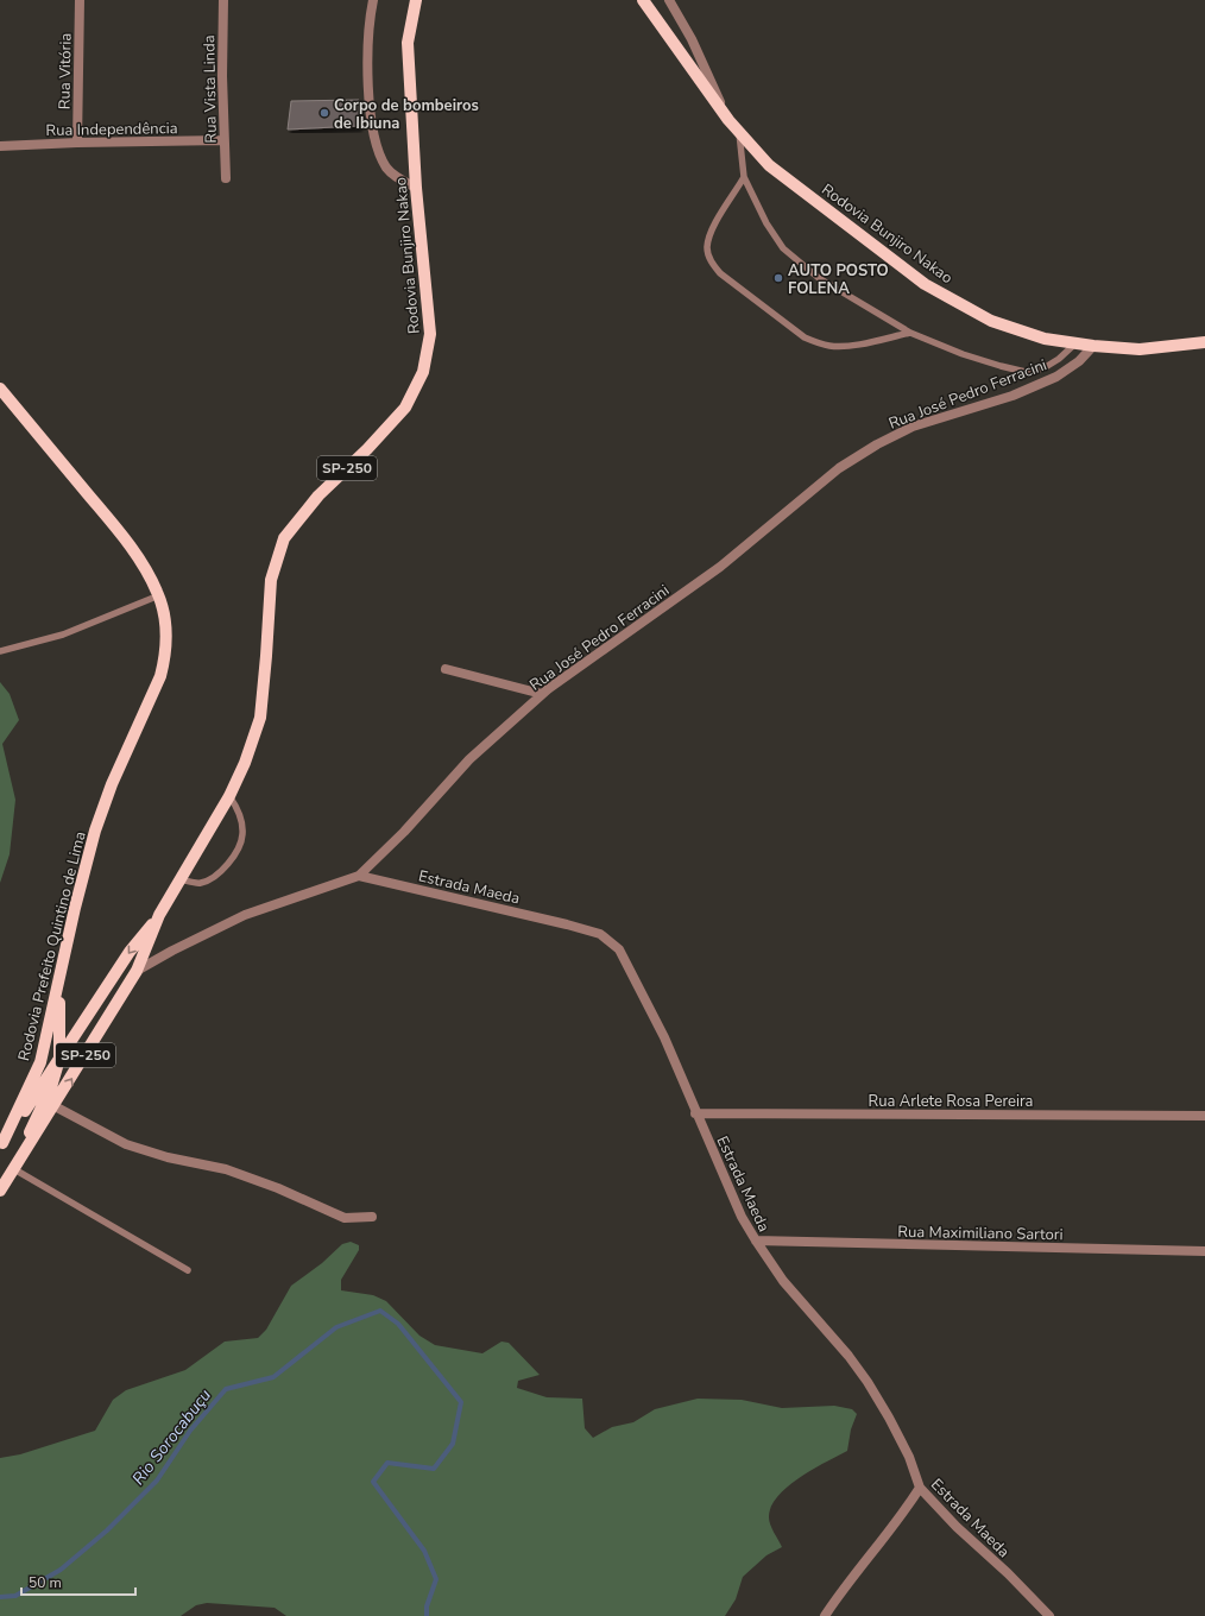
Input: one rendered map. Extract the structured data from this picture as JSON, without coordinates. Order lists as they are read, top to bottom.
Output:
{
  "streets": {
    "main road": ["Rodovia Bunjiro Nakao", "SP-250", "Rodovia Prefeito Quintino de Lima"],
    "street": [
      "Rua Vitória",
      "Rua Vista Linda",
      "Rua Independência",
      "Rua José Pedro Ferracini",
      "Estrada Maeda",
      "Rua Arlete Rosa Pereira",
      "Rua Maximiliano Sartori"
    ]
  },
  "crossings": [
    ["Rua Vitória", "Rua Independência"],
    ["Rua Vista Linda", "Rua Independência"],
    ["Rodovia Bunjiro Nakao", "Rua José Pedro Ferracini"],
    ["Rodovia Bunjiro Nakao", "Rodovia Prefeito Quintino de Lima"],
    ["Rua José Pedro Ferracini", "Estrada Maeda"],
    ["Estrada Maeda", "Rua Arlete Rosa Pereira"],
    ["Estrada Maeda", "Rua Maximiliano Sartori"]
  ],
  "water": ["Rio Sorocabuçu"],
  "places": ["Corpo de bombeiros de Ibiuna", "AUTO POSTO FOLENA"],
  "scale_bar": "50 m"
}
